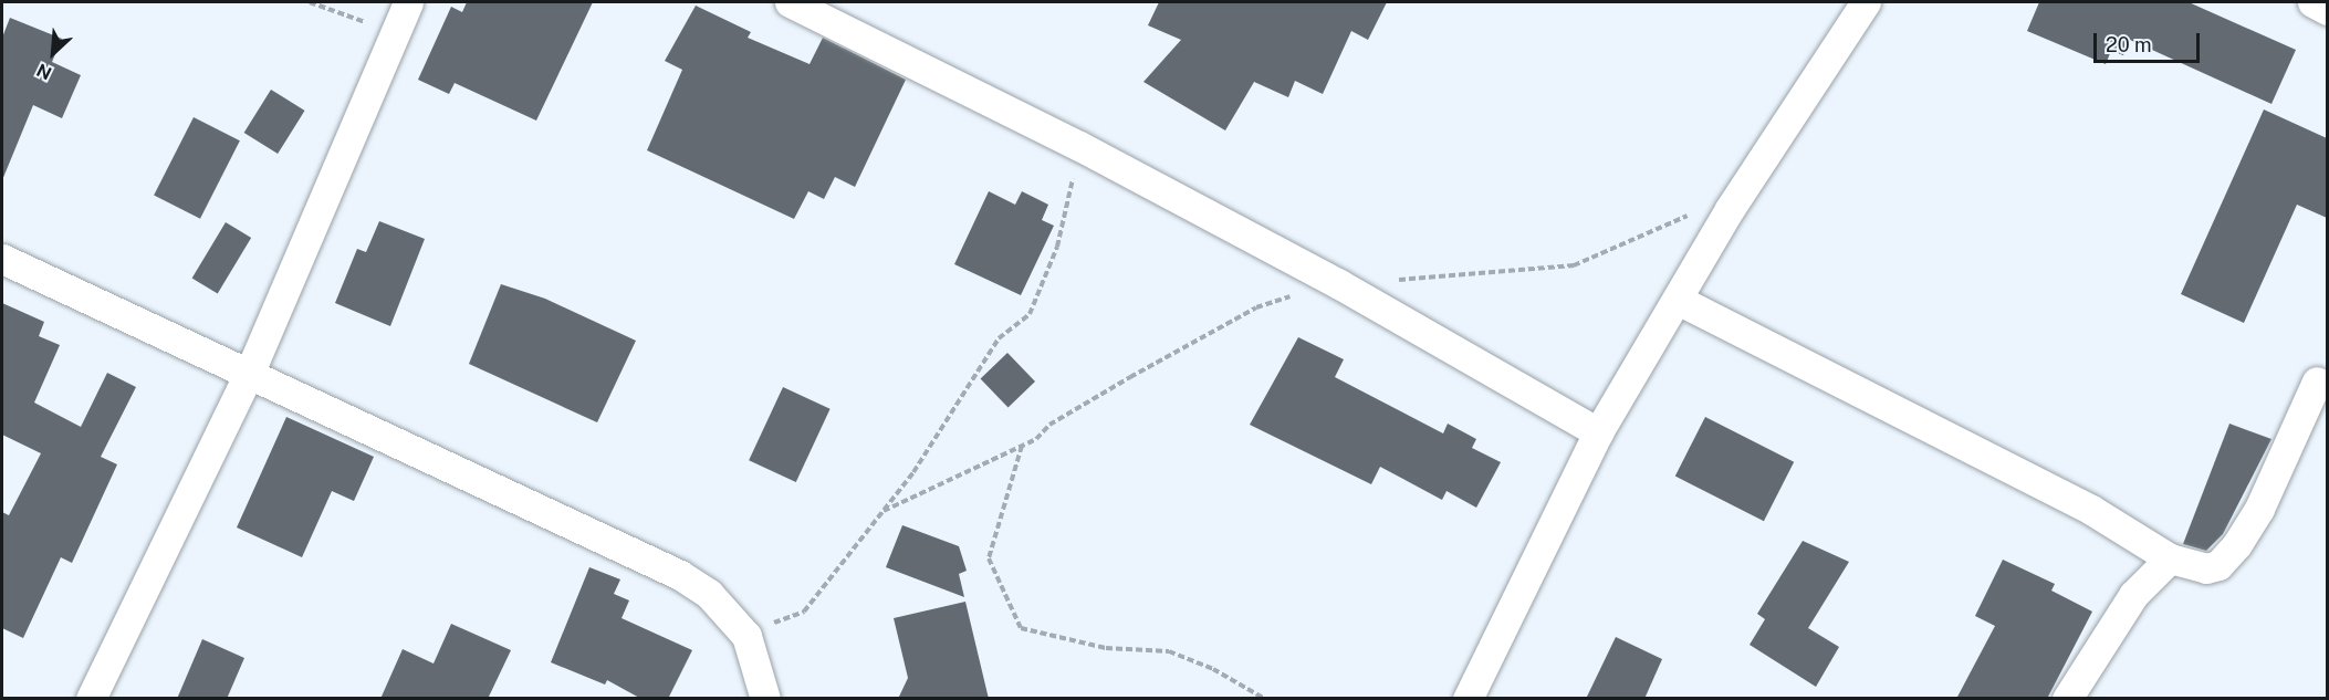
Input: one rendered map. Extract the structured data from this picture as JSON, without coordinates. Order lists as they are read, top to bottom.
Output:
{
  "scale_bar": "20 m",
  "north": "bottom left"
}
